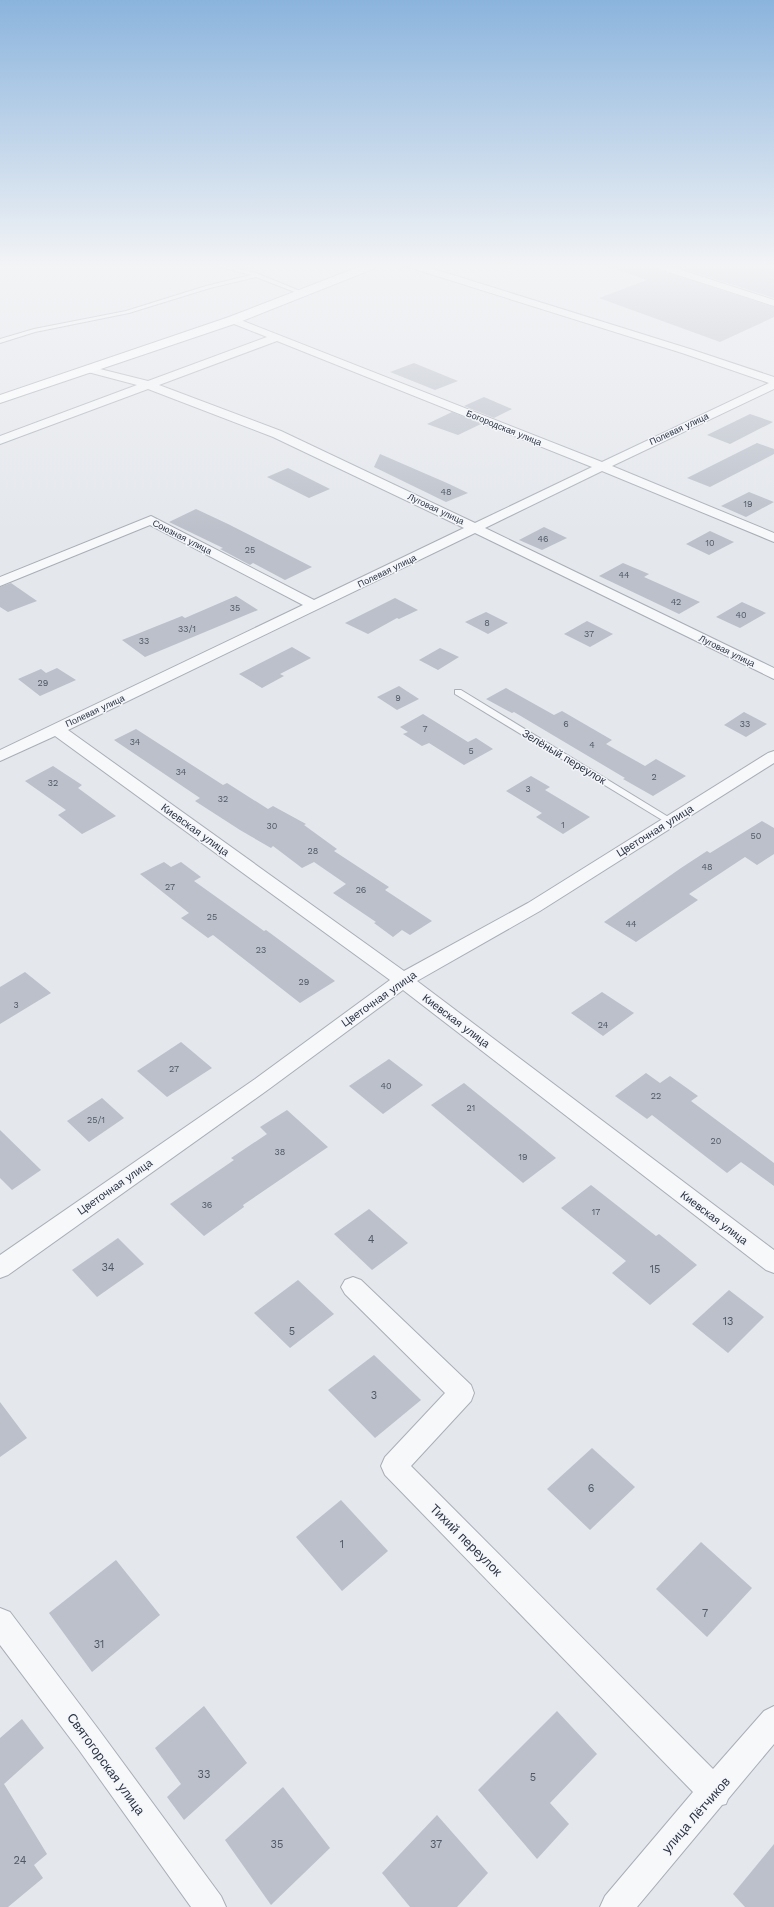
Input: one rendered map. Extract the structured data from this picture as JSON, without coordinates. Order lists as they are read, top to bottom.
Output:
{
  "streets": {
    "street": [
      "Богородская улица",
      "Полевая улица",
      "Луговая улица",
      "Союзная улица",
      "Киевская улица",
      "Цветочная улица",
      "Тихий переулок",
      "Святогорская улица",
      "улица Лётчиков"
    ],
    "lane": ["Зелёный переулок"]
  },
  "crossings": [
    ["Богородская улица", "Полевая улица"],
    ["Полевая улица", "Луговая улица"],
    ["Полевая улица", "Союзная улица"],
    ["Полевая улица", "Киевская улица"],
    ["Зелёный переулок", "Цветочная улица"],
    ["Киевская улица", "Цветочная улица"],
    ["Тихий переулок", "улица Лётчиков"]
  ],
  "house_numbers": [
    "48",
    "19",
    "46",
    "10",
    "25",
    "44",
    "42",
    "35",
    "40",
    "8",
    "33/1",
    "37",
    "33",
    "29",
    "9",
    "6",
    "33",
    "7",
    "34",
    "4",
    "5",
    "34",
    "2",
    "32",
    "3",
    "32",
    "1",
    "30",
    "50",
    "28",
    "48",
    "27",
    "26",
    "25",
    "44",
    "23",
    "29",
    "3",
    "24",
    "27",
    "40",
    "22",
    "21",
    "25/1",
    "20",
    "38",
    "19",
    "36",
    "17",
    "4",
    "34",
    "15",
    "13",
    "5",
    "3",
    "6",
    "1",
    "7",
    "31",
    "33",
    "5",
    "35",
    "37",
    "24"
  ]
}
